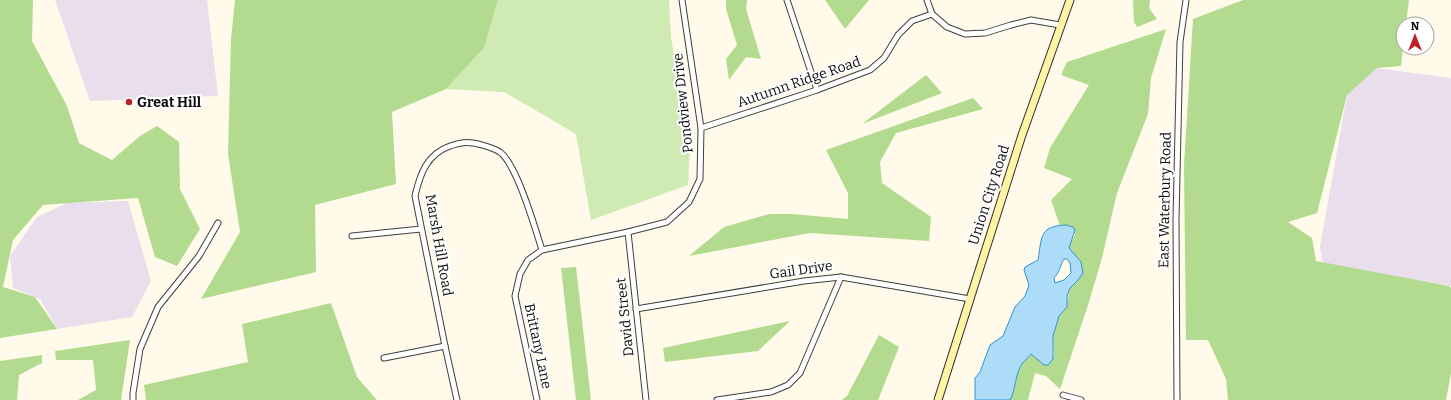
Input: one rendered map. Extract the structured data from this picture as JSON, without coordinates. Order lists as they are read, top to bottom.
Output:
{
  "streets": {
    "main road": ["Union City Road"],
    "street": [
      "Autumn Ridge Road",
      "Pondview Drive",
      "East Waterbury Road",
      "Marsh Hill Road",
      "Gail Drive",
      "David Street",
      "Brittany Lane"
    ]
  },
  "crossings": [
    ["Autumn Ridge Road", "Pondview Drive"],
    ["Pondview Drive", "David Street"],
    ["Pondview Drive", "Brittany Lane"],
    ["Union City Road", "Gail Drive"],
    ["Marsh Hill Road", "Brittany Lane"],
    ["Gail Drive", "David Street"],
    ["David Street", "Brittany Lane"]
  ],
  "places": ["Great Hill"],
  "north": "top"
}
